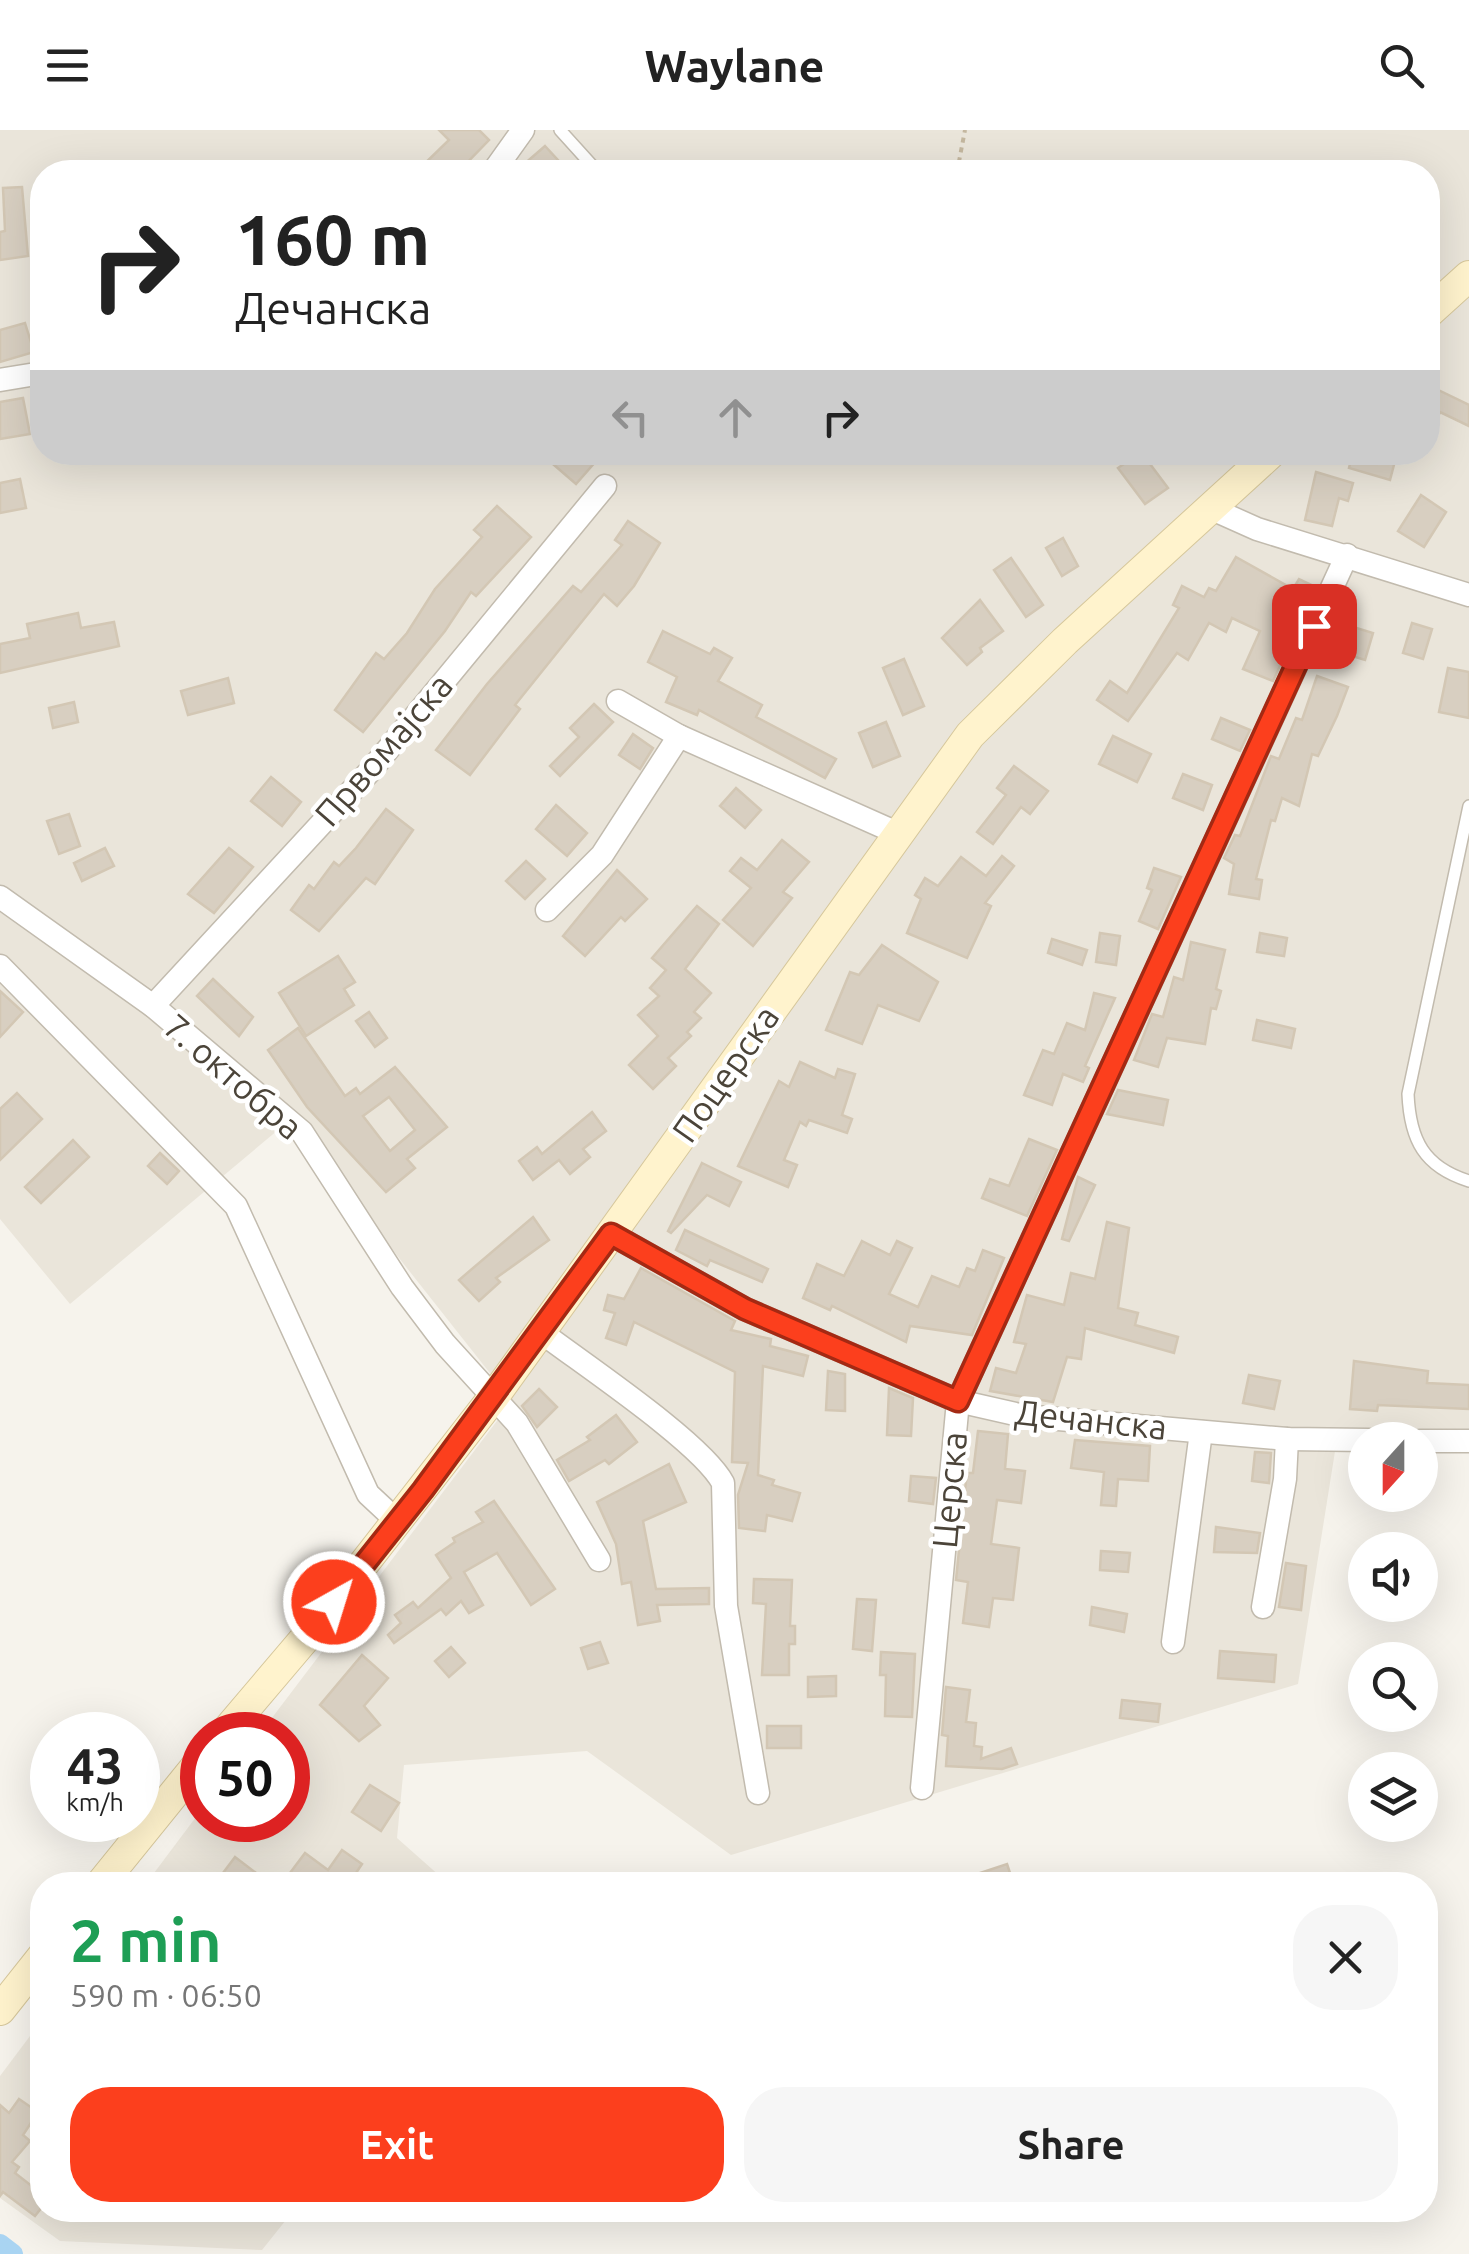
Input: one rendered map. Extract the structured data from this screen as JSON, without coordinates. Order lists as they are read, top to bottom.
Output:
{
  "streets": {
    "main road": ["Поцерска"],
    "street": [
      "Првомајска",
      "7. октобра",
      "Дечанска",
      "Церска"
    ]
  },
  "crossings": [
    ["Првомајска", "7. октобра"],
    ["Поцерска", "7. октобра"],
    ["Поцерска", "Дечанска"],
    ["Дечанска", "Церска"]
  ],
  "north": "bottom",
  "page": {
    "header": "Waylane",
    "turn": ["160 m", "Дечанска"],
    "speed": "43 km/h",
    "limit": "50",
    "heading": ["2 min", "590 m · 06:50"],
    "buttons": ["Exit", "Share"]
  }
}
